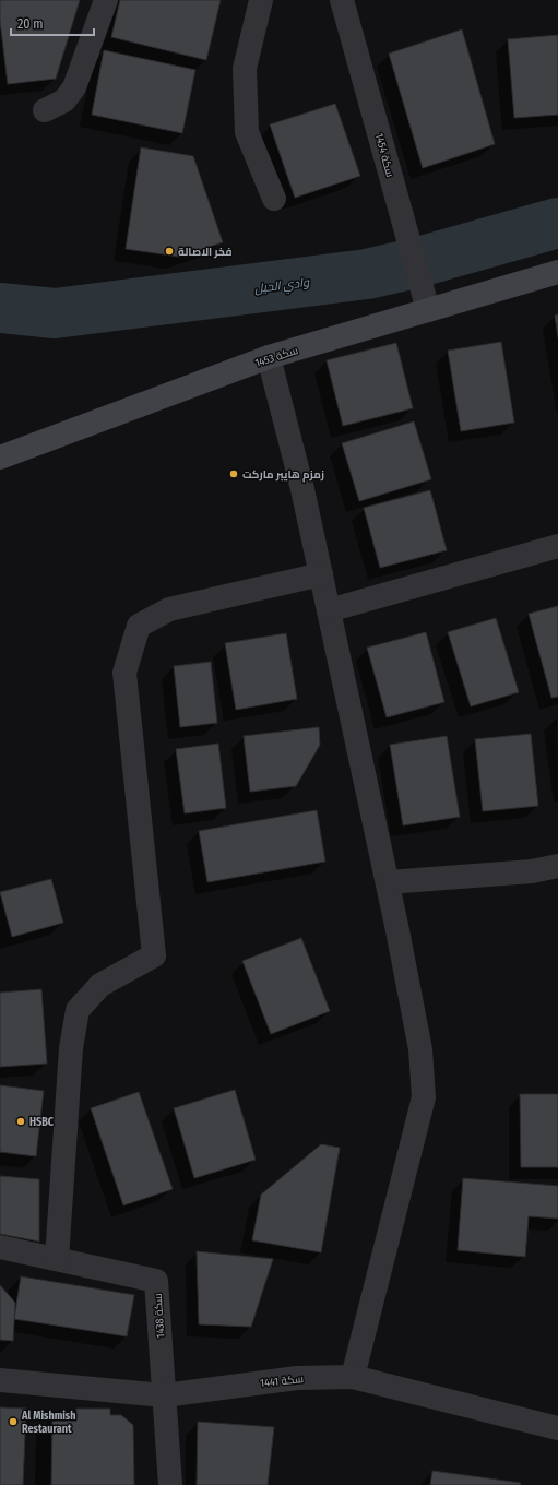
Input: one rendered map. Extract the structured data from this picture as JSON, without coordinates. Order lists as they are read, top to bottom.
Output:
{
  "streets": {
    "street": [
      "سكة 1454",
      "سكة 1453",
      "سكة 1438",
      "سكة 1441"
    ]
  },
  "crossings": [
    ["سكة 1454", "سكة 1453"],
    ["سكة 1438", "سكة 1441"]
  ],
  "water": ["وادي الحيل"],
  "places": [
    "فخر الاصالة",
    "زمزم هايبر ماركت",
    "HSBC",
    "Al Mishmish Restaurant"
  ],
  "scale_bar": "20 m"
}
